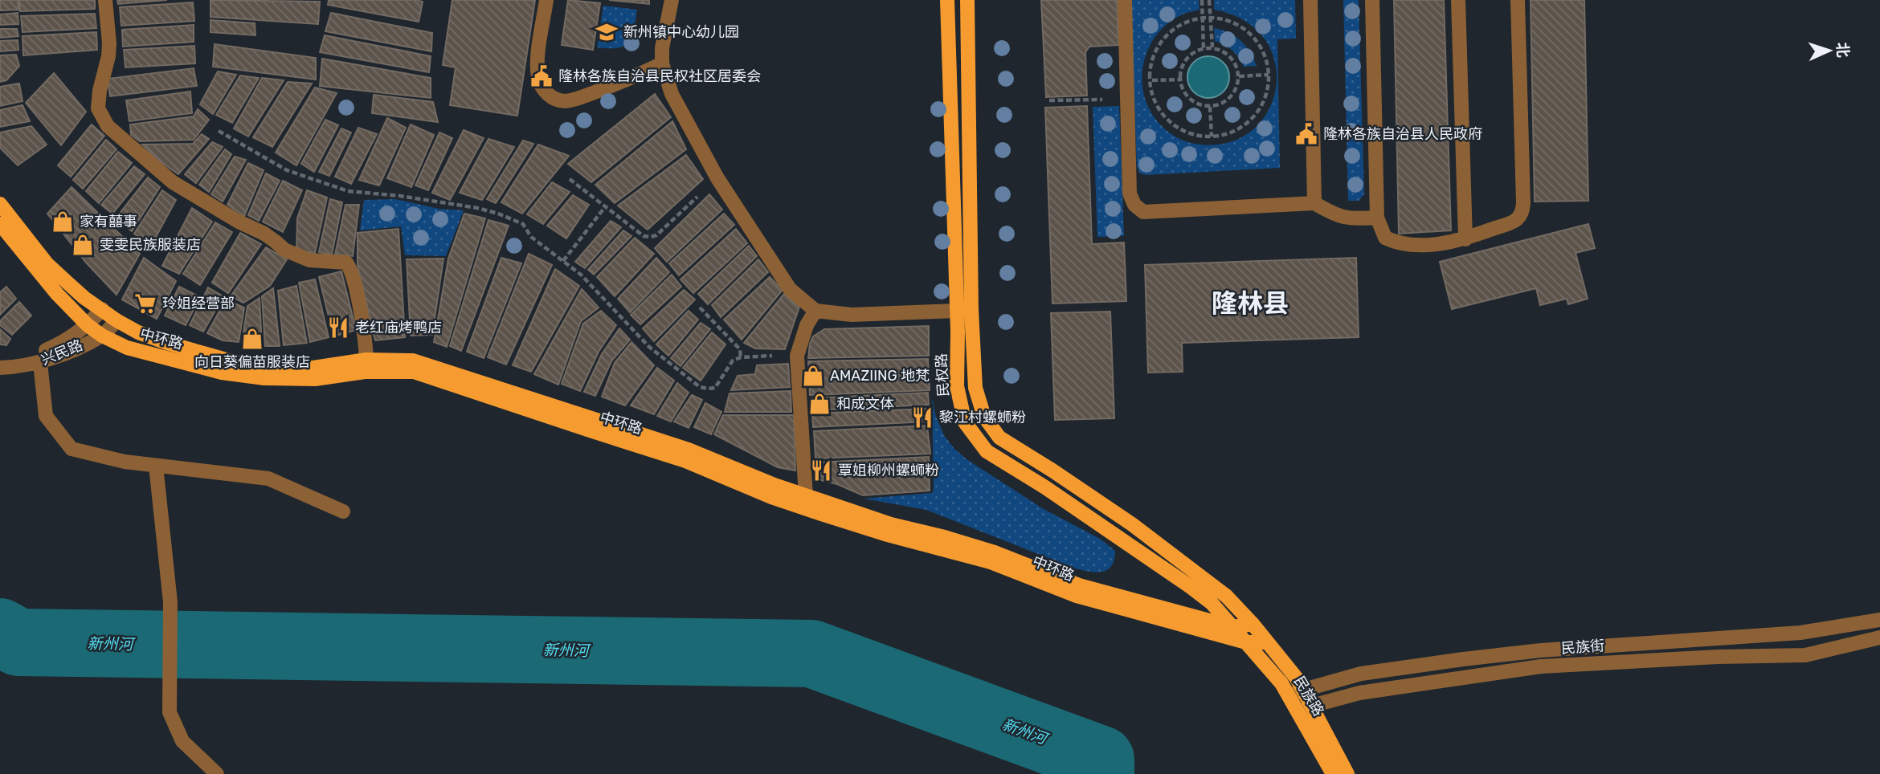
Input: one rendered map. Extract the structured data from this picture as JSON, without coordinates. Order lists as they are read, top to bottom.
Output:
{
  "streets": {
    "main road": ["中环路", "民权路", "民族路"],
    "street": ["兴民路", "民族街"]
  },
  "crossings": [
    ["中环路", "兴民路"],
    ["中环路", "民权路"],
    ["中环路", "民族路"],
    ["民权路", "民族路"],
    ["民族街", "民族路"]
  ],
  "districts": ["隆林县"],
  "water": ["新州河"],
  "places": {
    "school or university": ["新州镇中心幼儿园"],
    "public building": ["隆林各族自治县民权社区居委会", "隆林各族自治县人民政府"],
    "shop": [
      "家有囍事",
      "雯雯民族服装店",
      "向日葵偏苗服装店",
      "AMAZIING 地梵",
      "和成文体"
    ],
    "supermarket": ["玲姐经营部"],
    "restaurant": ["老红庙烤鸭店", "黎江村螺蛳粉", "覃姐柳州螺蛳粉"]
  },
  "north": "right"
}
